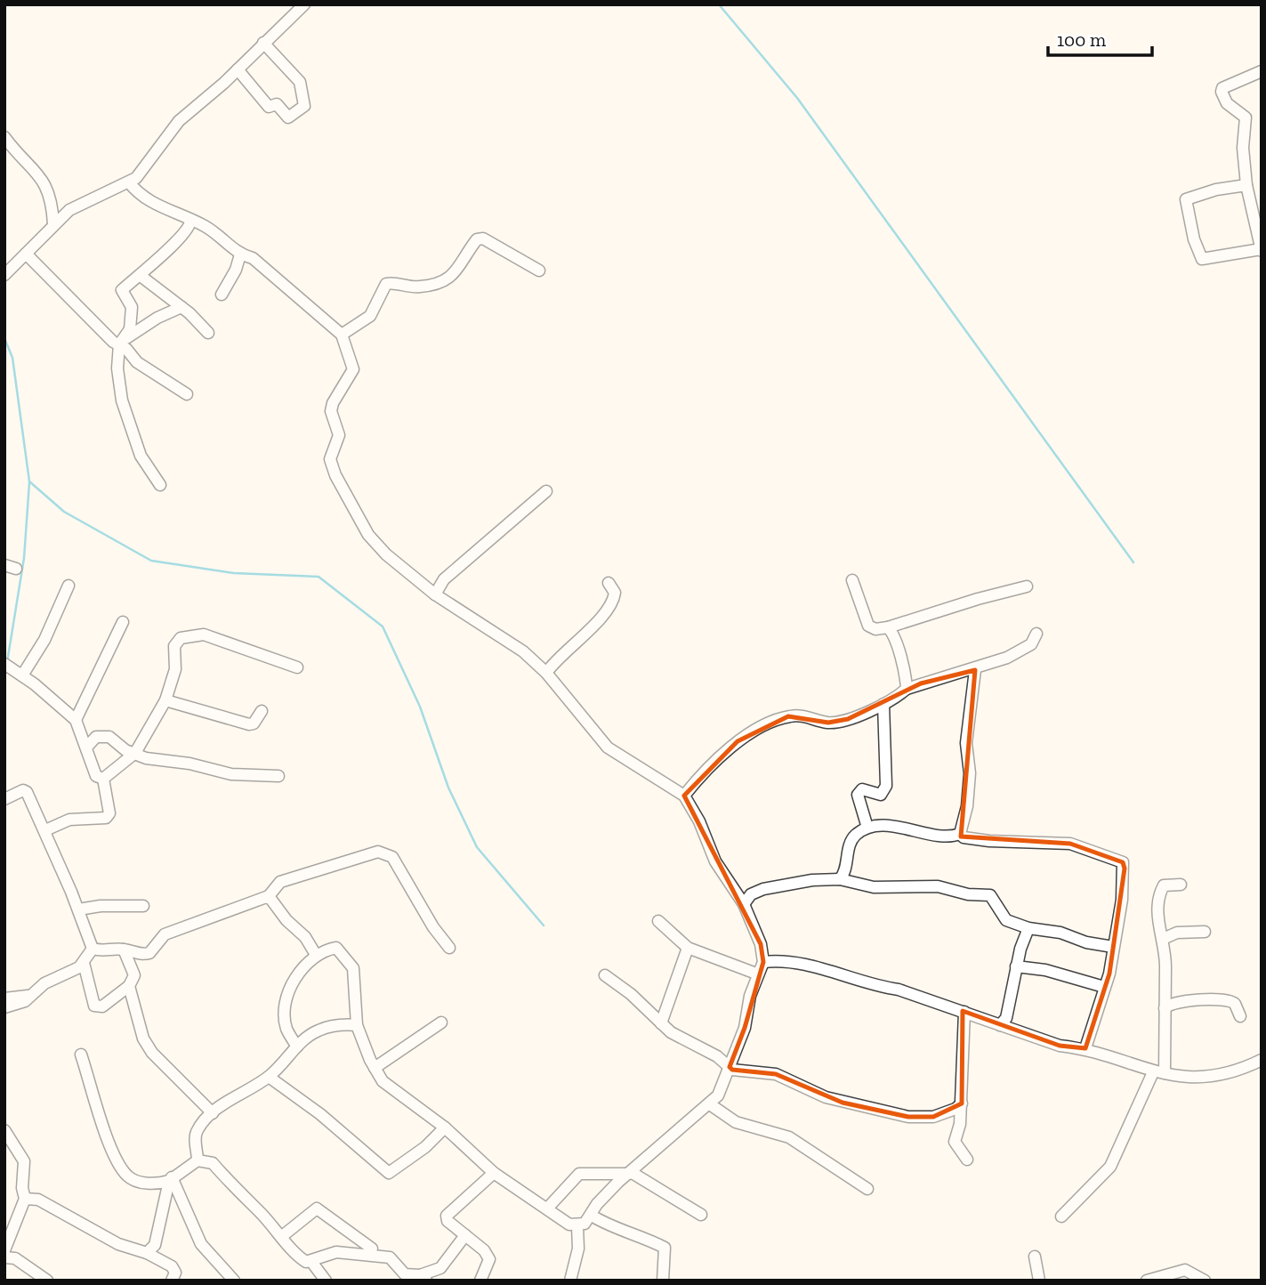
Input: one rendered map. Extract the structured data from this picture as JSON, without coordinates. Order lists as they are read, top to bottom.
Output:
{
  "scale_bar": "100 m"
}
